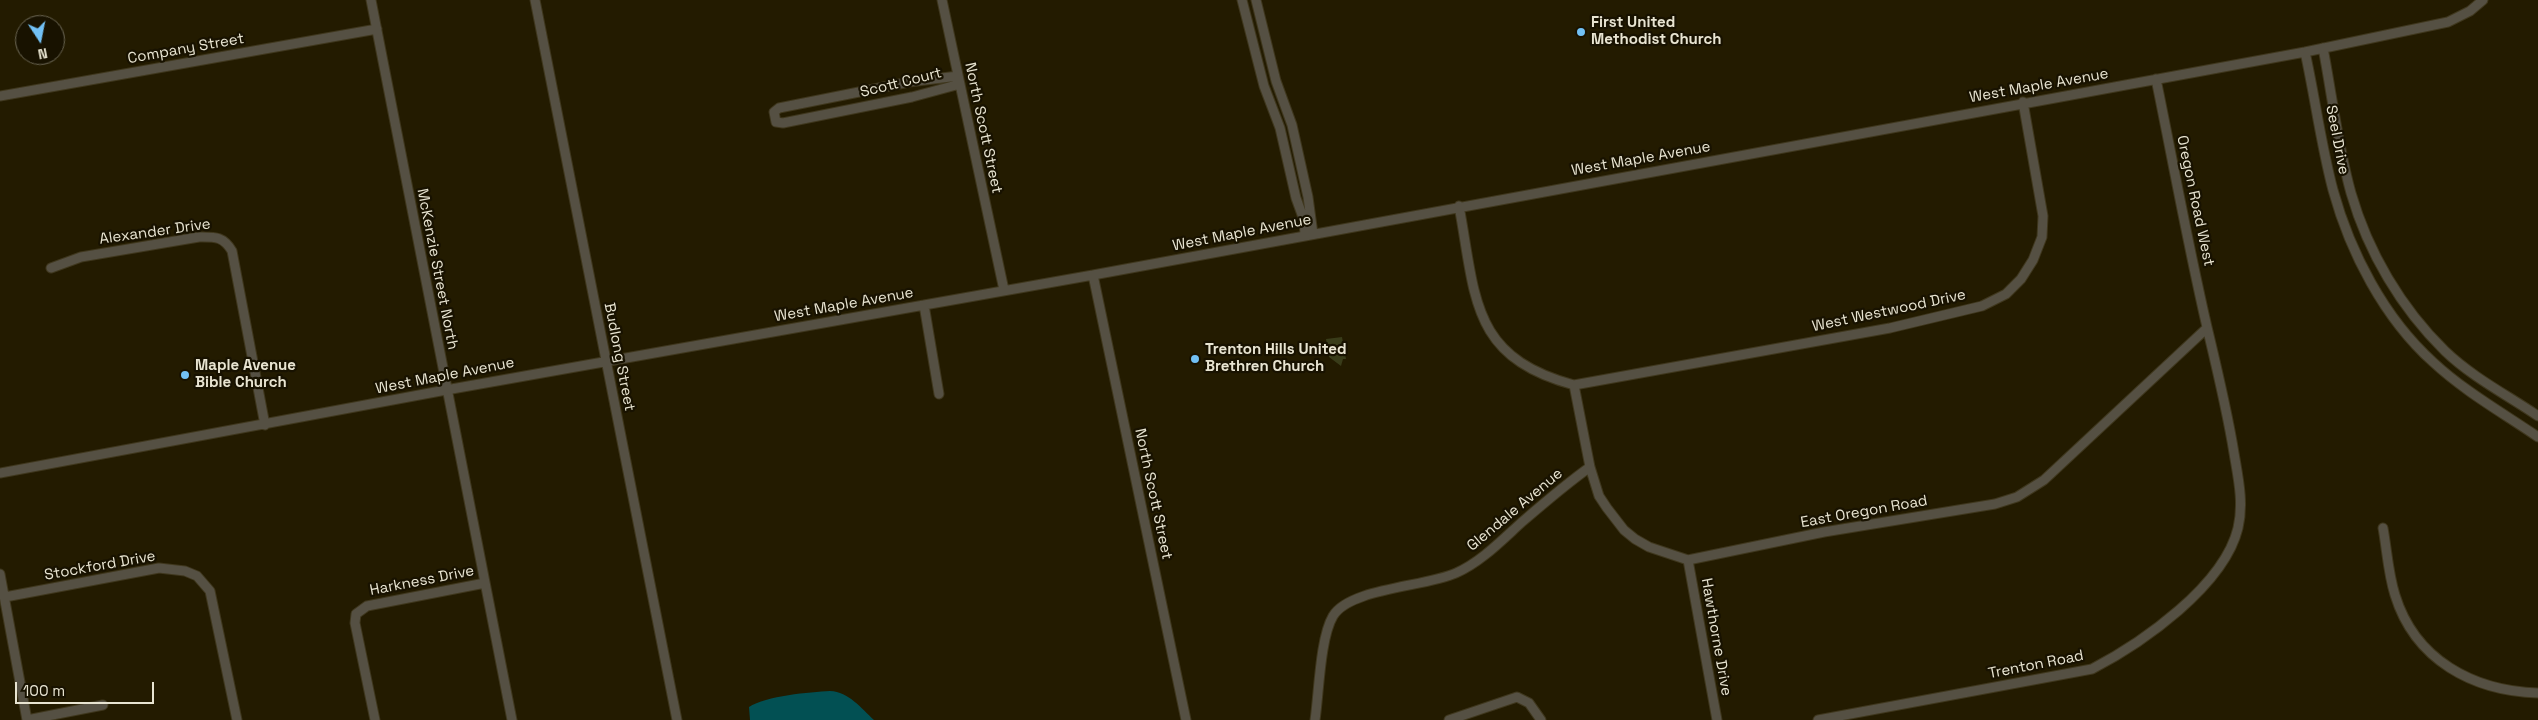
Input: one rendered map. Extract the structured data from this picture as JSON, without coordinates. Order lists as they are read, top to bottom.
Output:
{
  "streets": {
    "street": [
      "Company Street",
      "Scott Court",
      "West Maple Avenue",
      "North Scott Street",
      "Seel Drive",
      "Oregon Road West",
      "Alexander Drive",
      "McKenzie Street North",
      "West Westwood Drive",
      "Budlong Street",
      "Glendale Avenue",
      "East Oregon Road",
      "Stockford Drive",
      "Harkness Drive",
      "Hawthorne Drive",
      "Trenton Road"
    ]
  },
  "crossings": [
    ["Company Street", "McKenzie Street North"],
    ["Scott Court", "North Scott Street"],
    ["West Maple Avenue", "North Scott Street"],
    ["West Maple Avenue", "Seel Drive"],
    ["West Maple Avenue", "Oregon Road West"],
    ["West Maple Avenue", "Alexander Drive"],
    ["West Maple Avenue", "McKenzie Street North"],
    ["West Maple Avenue", "West Westwood Drive"],
    ["West Maple Avenue", "Budlong Street"],
    ["Oregon Road West", "East Oregon Road"],
    ["Oregon Road West", "Trenton Road"],
    ["McKenzie Street North", "Harkness Drive"],
    ["East Oregon Road", "Hawthorne Drive"],
    ["East Oregon Road", "Trenton Road"]
  ],
  "places": ["First United Methodist Church", "Trenton Hills United Brethren Church", "Maple Avenue Bible Church"],
  "scale_bar": "100 m",
  "north": "bottom"
}
